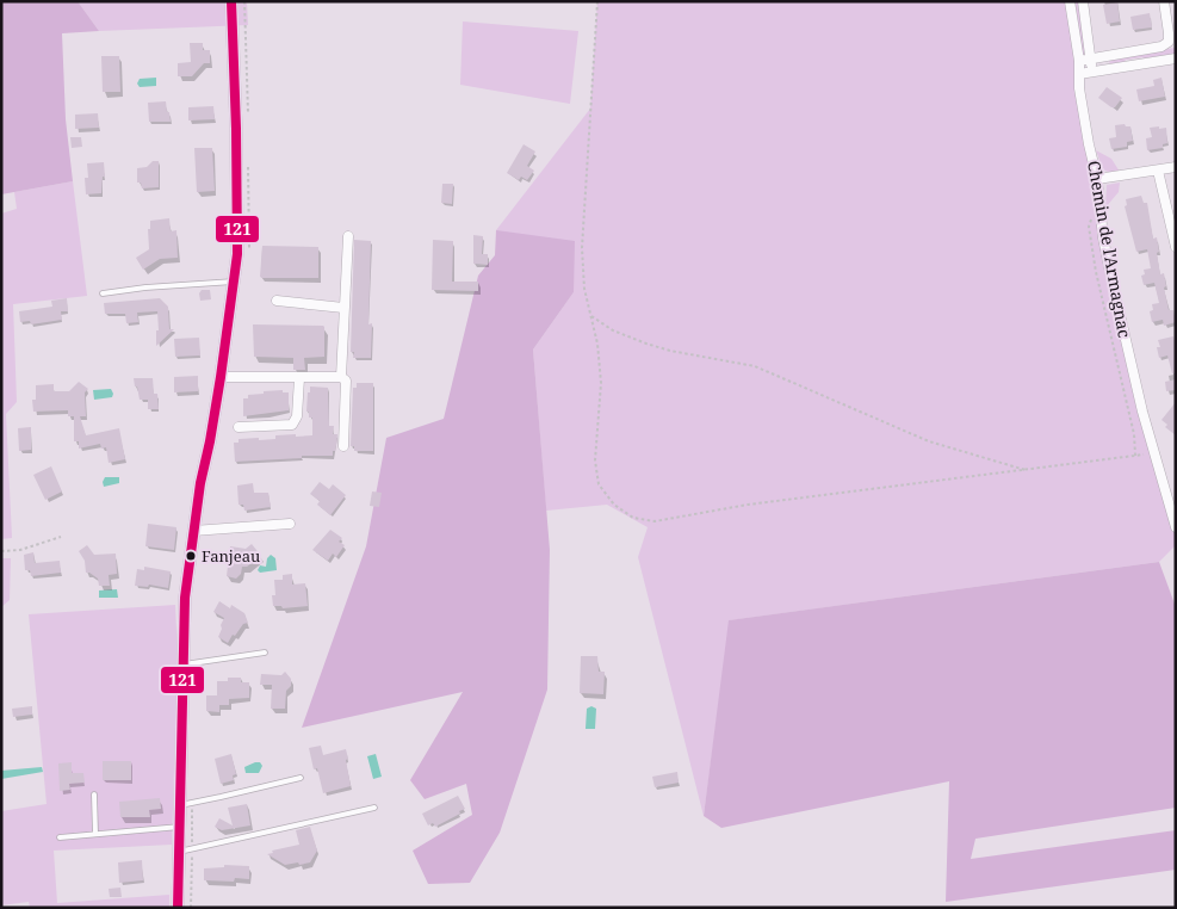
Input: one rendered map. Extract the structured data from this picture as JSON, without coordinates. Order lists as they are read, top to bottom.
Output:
{
  "streets": {
    "street": ["Chemin de l'Armagnac"]
  },
  "places": ["Fanjeau"],
  "lines": ["transit line 121"]
}
